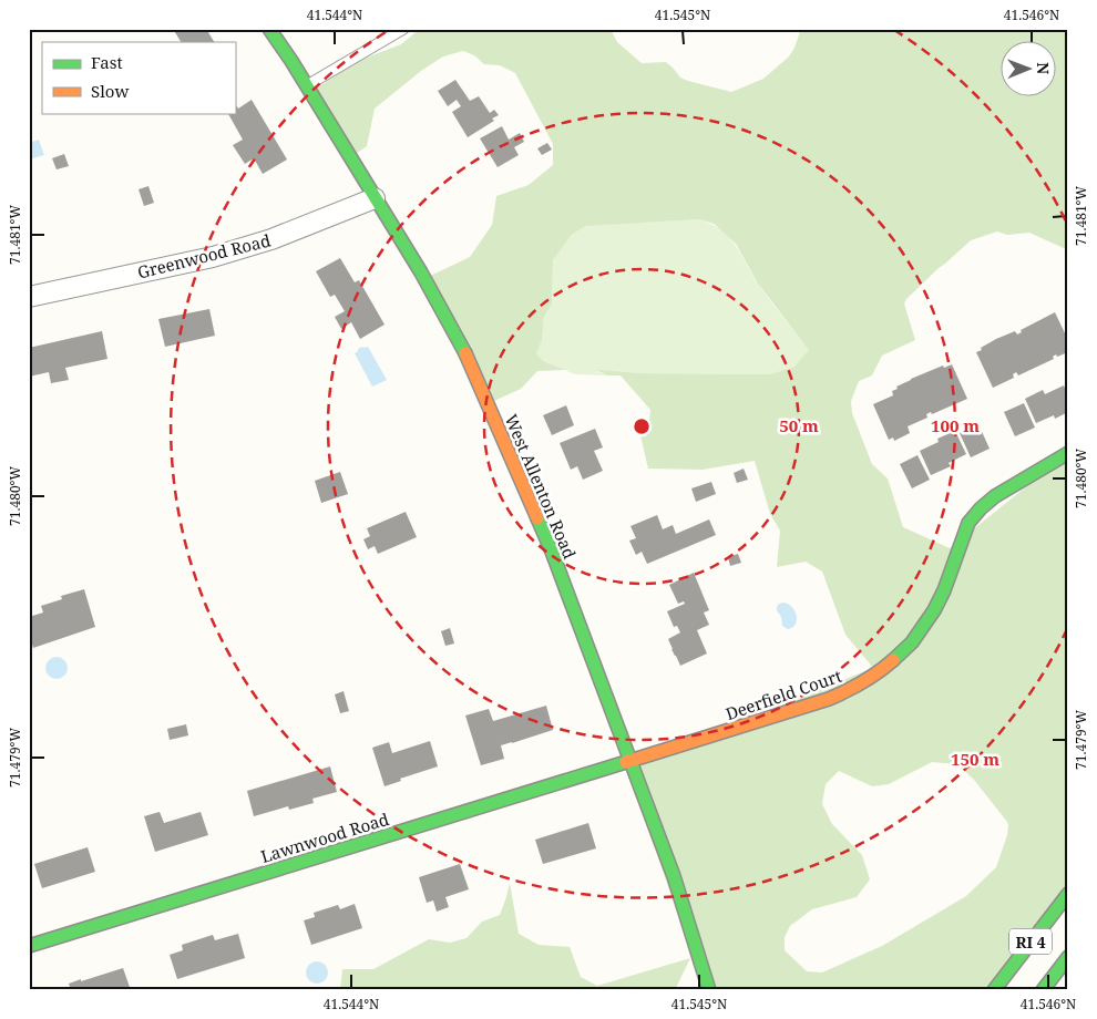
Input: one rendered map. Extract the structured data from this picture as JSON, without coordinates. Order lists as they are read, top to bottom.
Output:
{
  "streets": {
    "main road": [
      "West Allenton Road",
      "Deerfield Court",
      "Lawnwood Road",
      "RI 4"
    ],
    "street": ["Greenwood Road"]
  },
  "crossings": [
    ["Greenwood Road", "West Allenton Road"],
    ["West Allenton Road", "Deerfield Court"],
    ["West Allenton Road", "Lawnwood Road"],
    ["Deerfield Court", "Lawnwood Road"]
  ],
  "legend": ["Fast", "Slow"],
  "north": "right",
  "coordinates": [
    "41.544°N",
    "41.545°N",
    "41.546°N",
    "71.481°W",
    "71.480°W",
    "71.479°W"
  ],
  "rings": ["50 m", "100 m", "150 m"]
}
